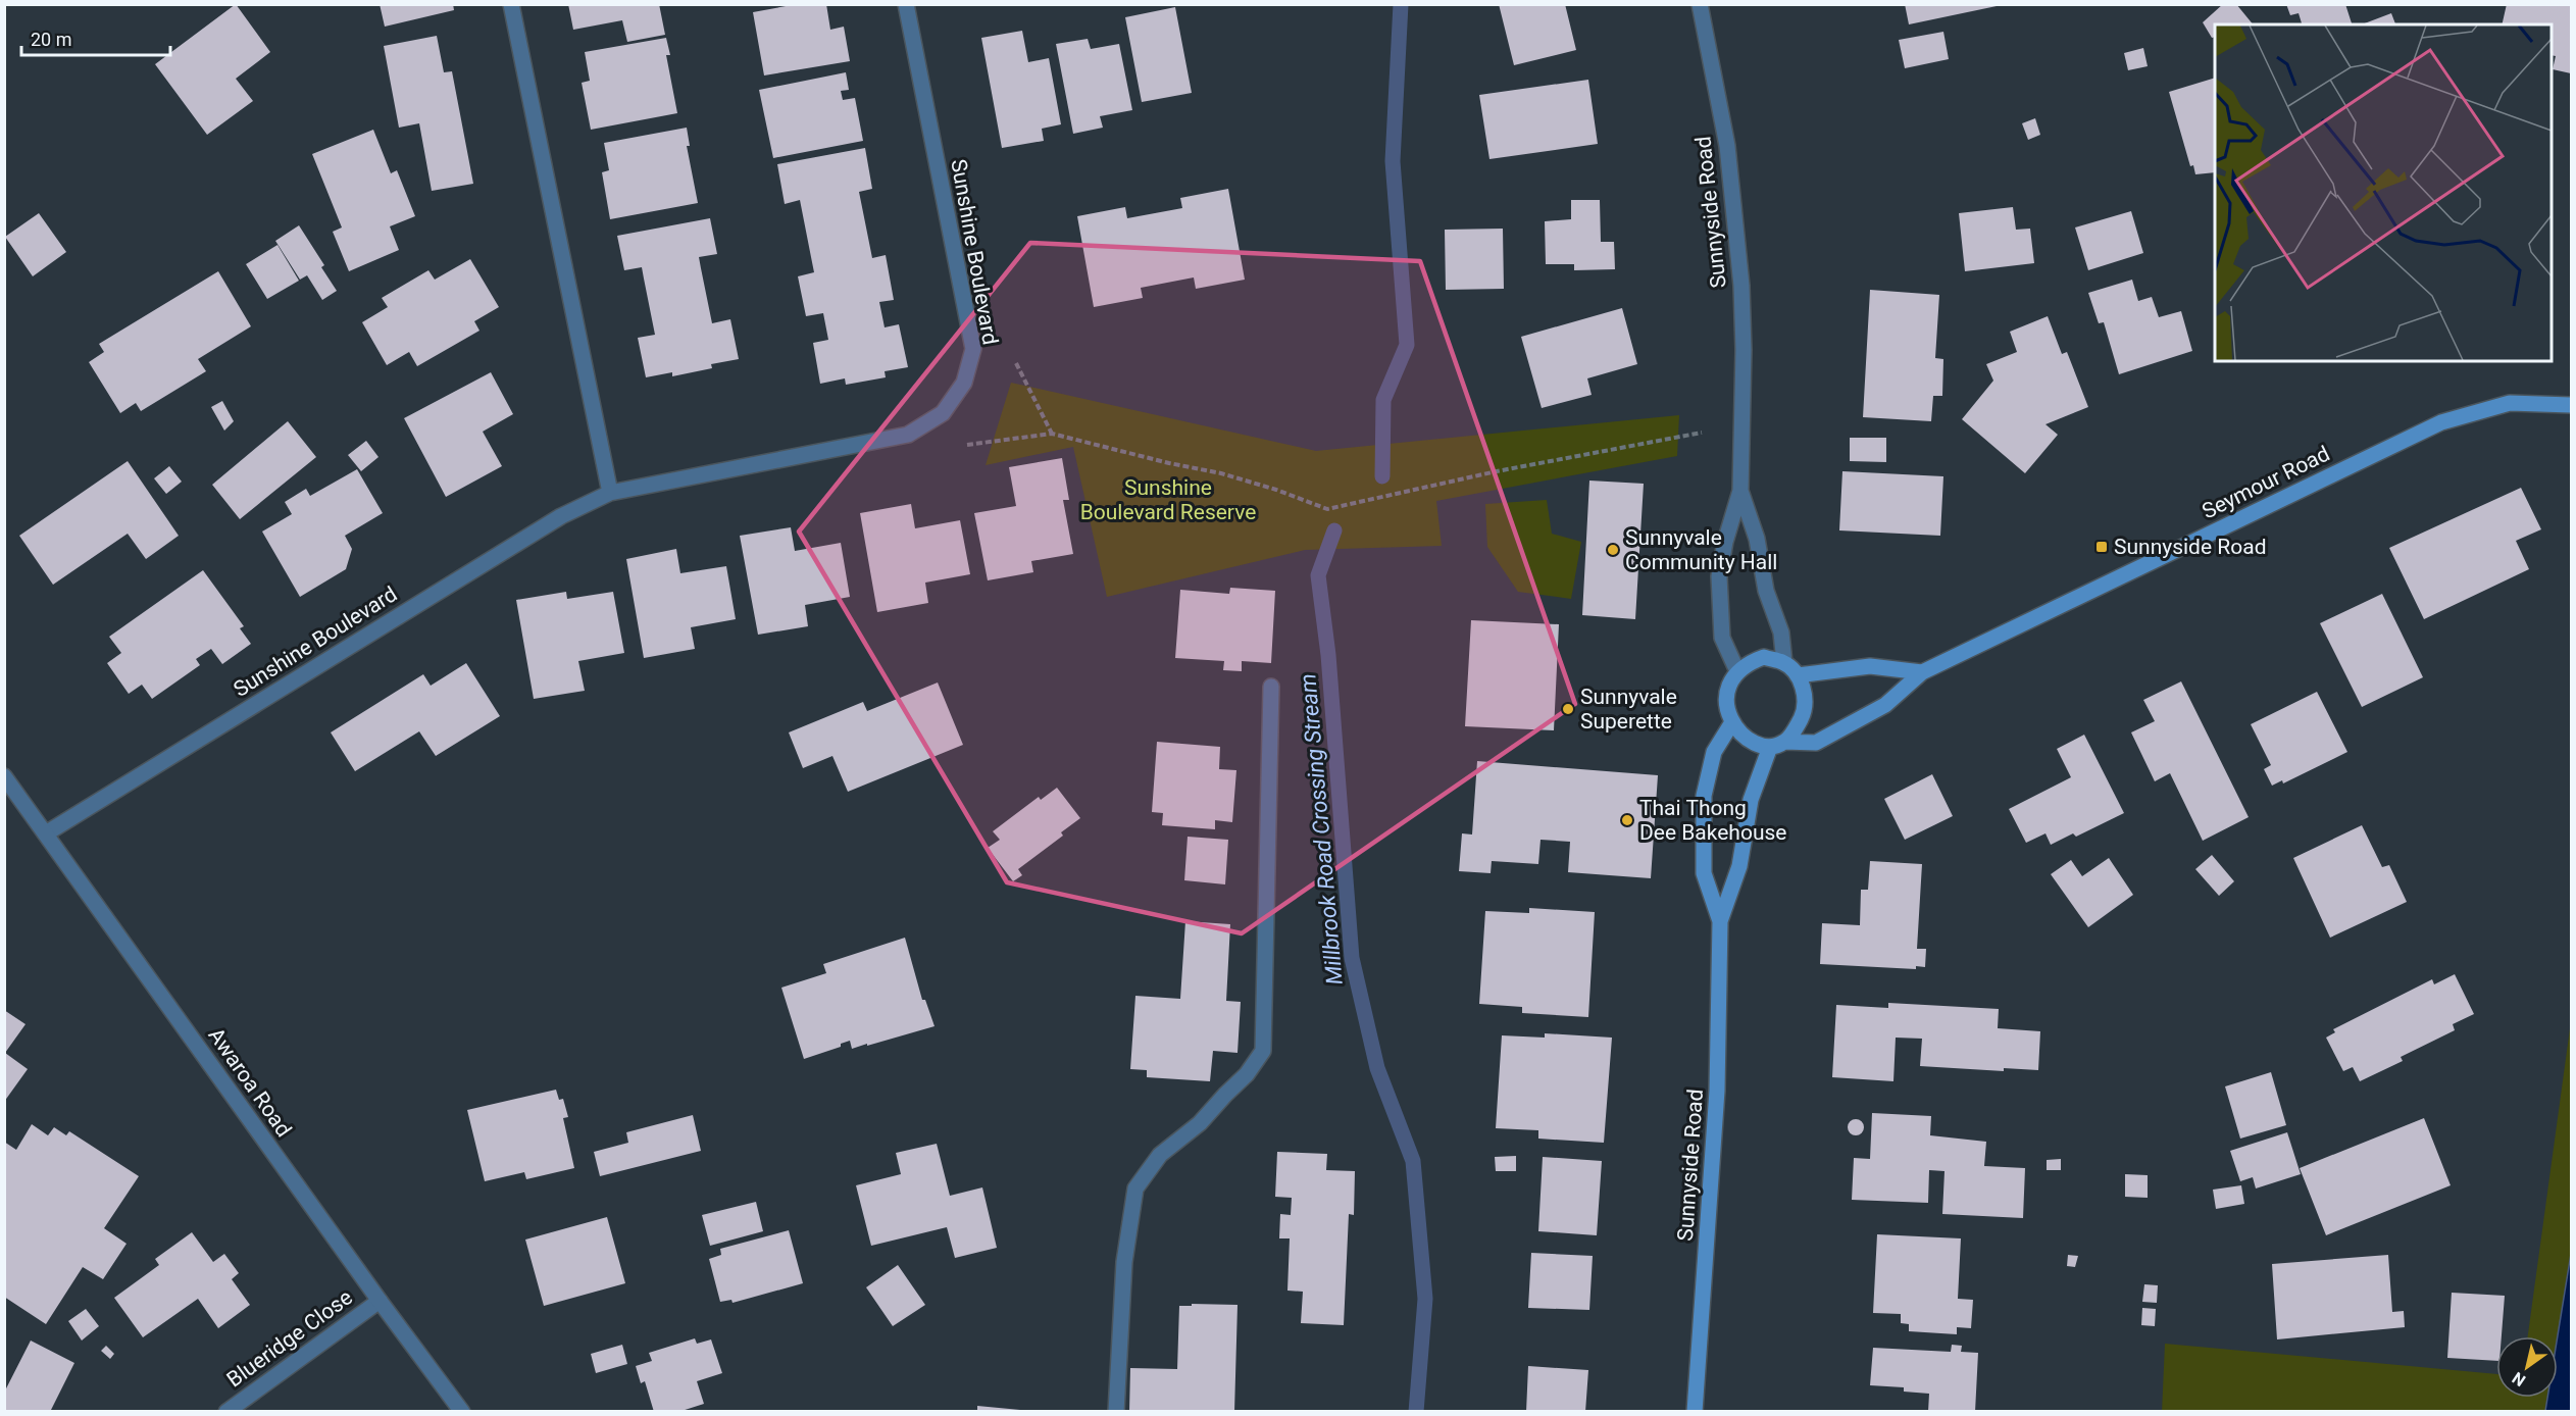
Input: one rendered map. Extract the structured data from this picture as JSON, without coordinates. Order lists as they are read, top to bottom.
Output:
{
  "streets": {
    "main road": ["Sunnyside Road", "Seymour Road"],
    "street": ["Sunshine Boulevard", "Awaroa Road", "Blueridge Close"]
  },
  "crossings": [
    ["Sunnyside Road", "Seymour Road"],
    ["Sunshine Boulevard", "Awaroa Road"],
    ["Awaroa Road", "Blueridge Close"]
  ],
  "water": ["Millbrook Road Crossing Stream"],
  "parks": ["Sunshine Boulevard Reserve"],
  "places": {
    "transit": ["Sunnyside Road"],
    "other": ["Sunnyvale Community Hall", "Sunnyvale Superette", "Thai Thong Dee Bakehouse"]
  },
  "scale_bar": "20 m",
  "north": "bottom left"
}
